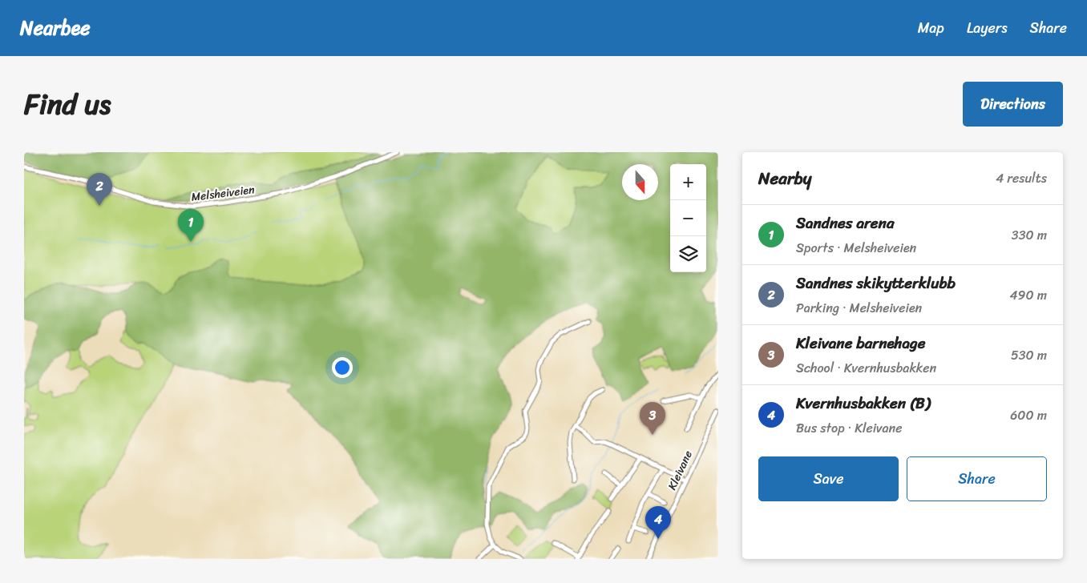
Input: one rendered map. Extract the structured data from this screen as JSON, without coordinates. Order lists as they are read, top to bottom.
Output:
{
  "streets": {
    "street": ["Melsheiveien", "Kleivane"]
  },
  "north": "bottom",
  "page": {
    "header": "Nearbee",
    "nav": ["Map", "Layers", "Share"],
    "title": "Find us",
    "buttons": [
      "Directions",
      ["Save", "Share"]
    ],
    "heading": ["Nearby", "4 results"],
    "map_buttons": ["+", "−"],
    "pins": [
      "2",
      "1",
      "3",
      "4"
    ],
    "list": [
      {
        "mark": "1",
        "name": "Sandnes arena",
        "note": "Sports · Melsheiveien",
        "value": "330 m"
      },
      {
        "mark": "2",
        "name": "Sandnes skikytterklubb",
        "note": "Parking · Melsheiveien",
        "value": "490 m"
      },
      {
        "mark": "3",
        "name": "Kleivane barnehage",
        "note": "School · Kvernhusbakken",
        "value": "530 m"
      },
      {
        "mark": "4",
        "name": "Kvernhusbakken (B)",
        "note": "Bus stop · Kleivane",
        "value": "600 m"
      }
    ]
  }
}
